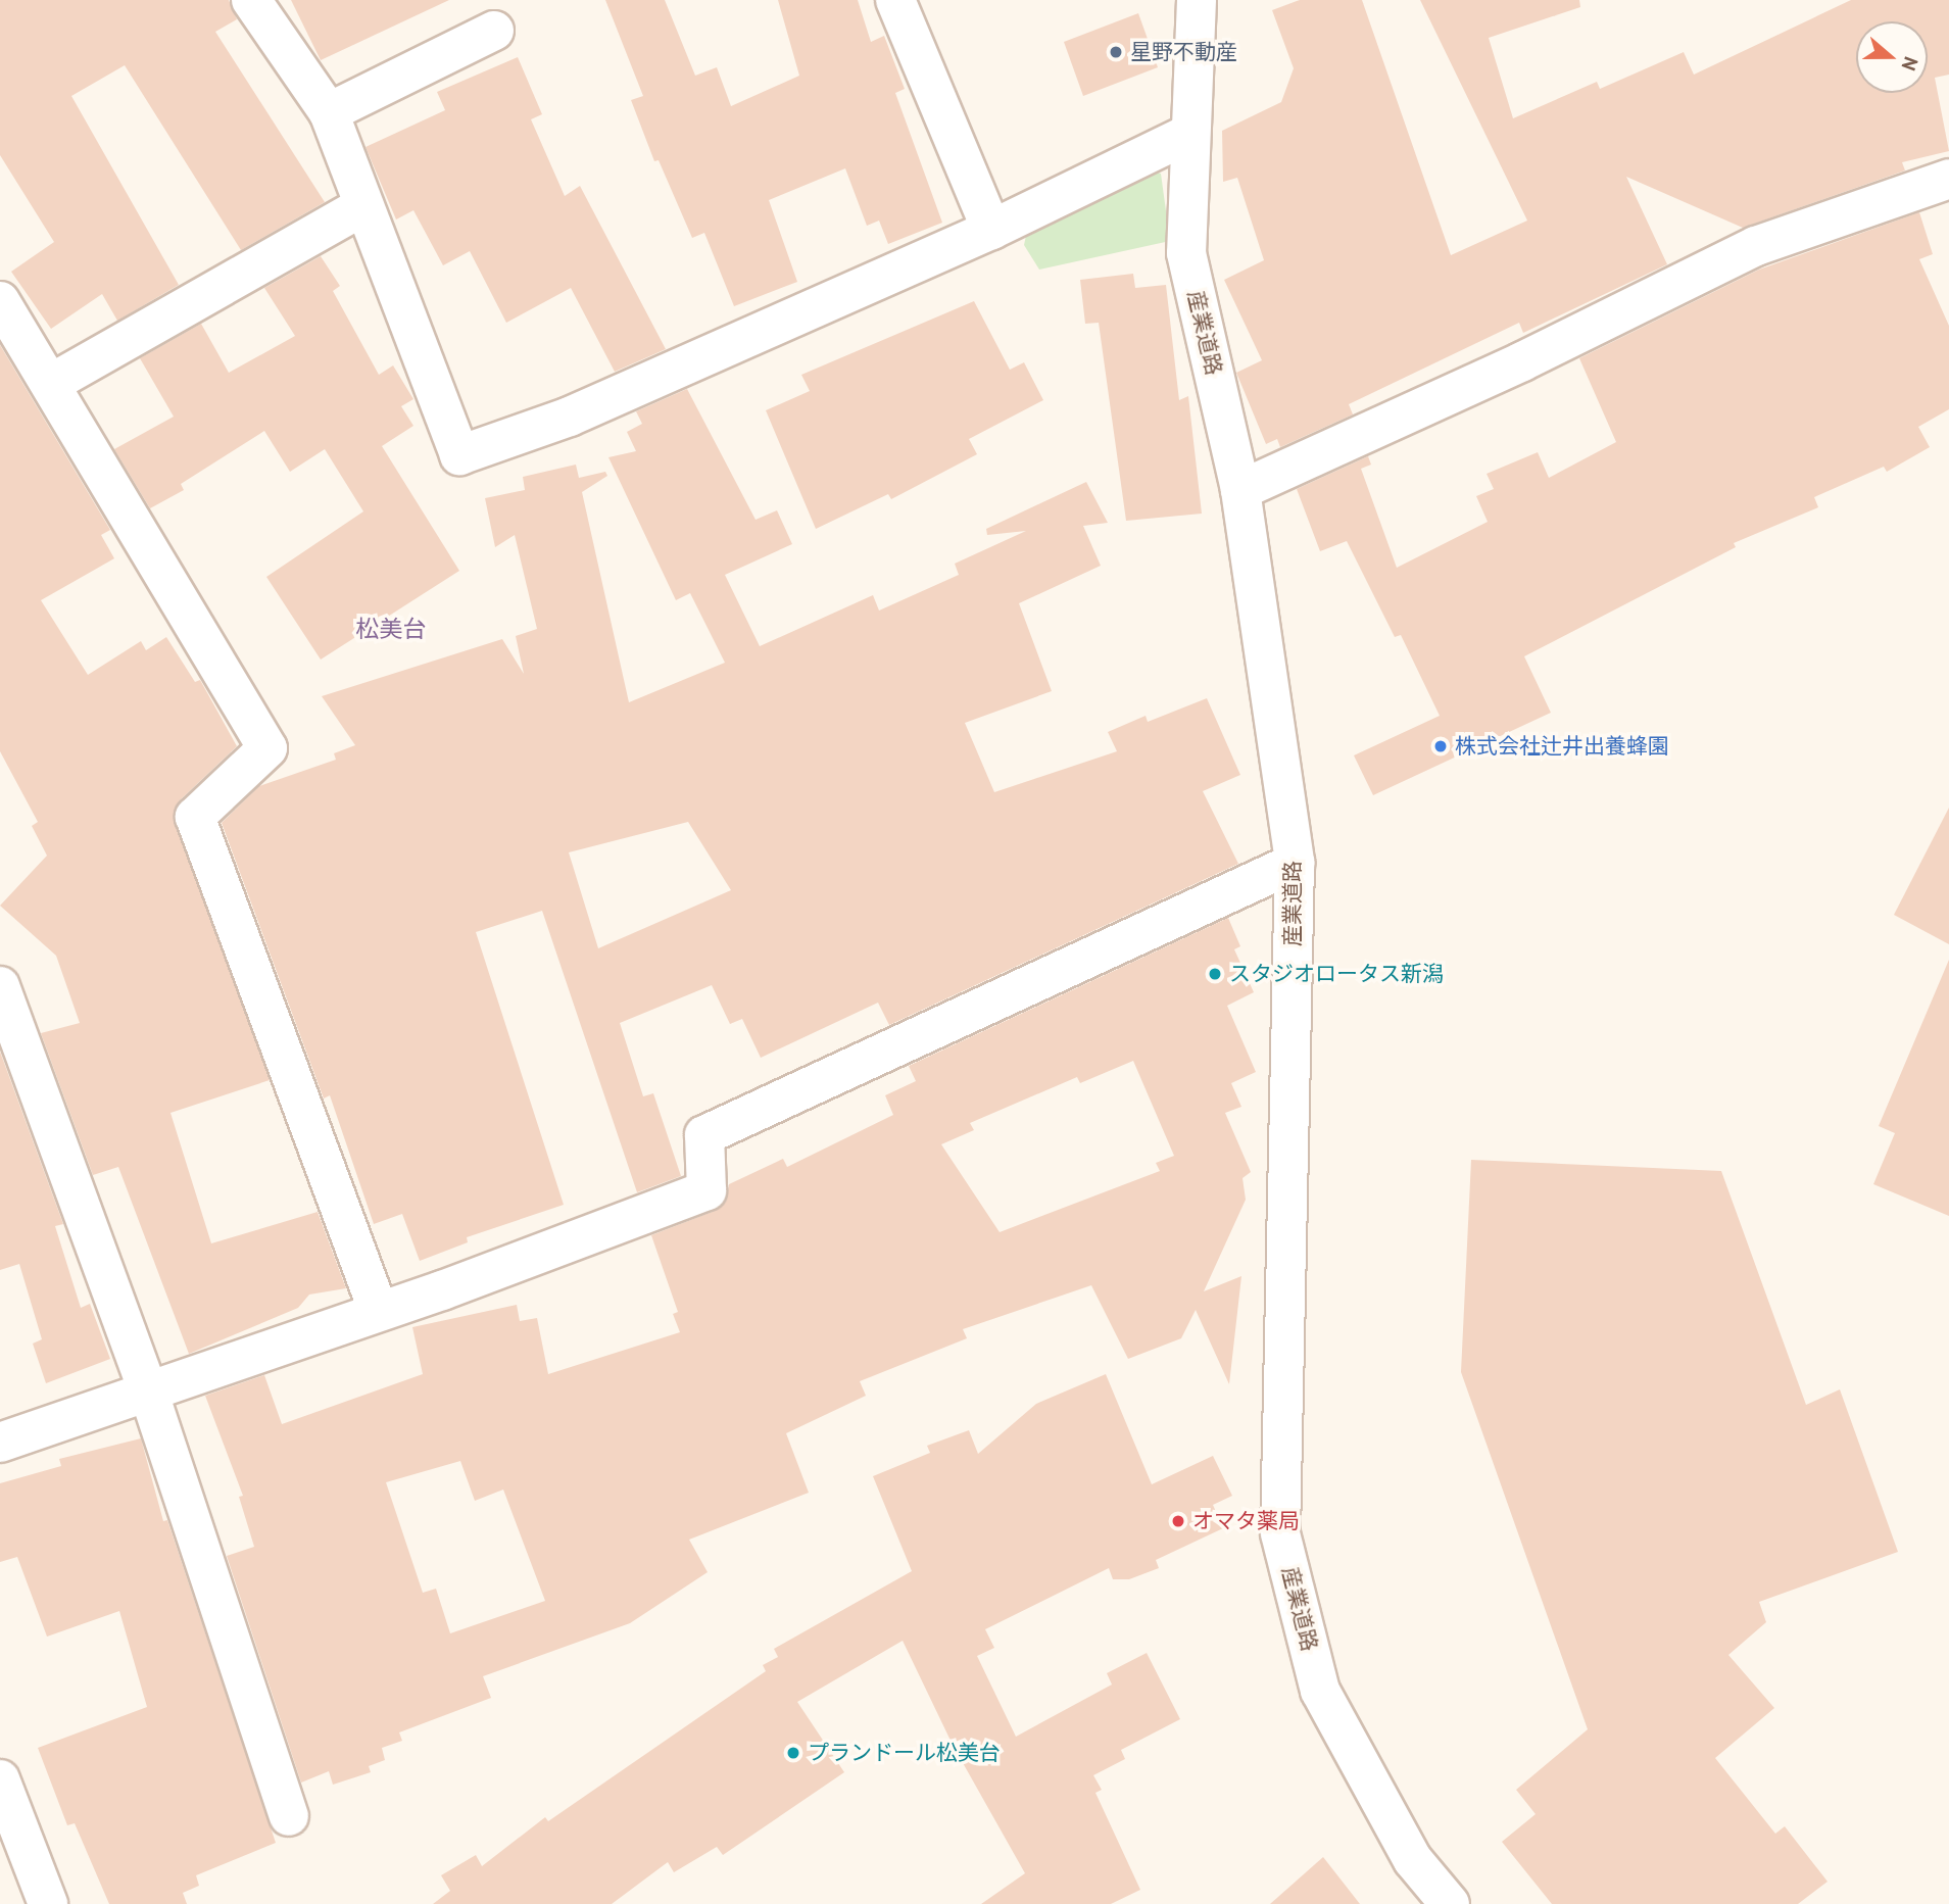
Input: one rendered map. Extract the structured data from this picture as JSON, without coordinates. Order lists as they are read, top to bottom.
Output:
{
  "streets": {
    "street": ["産業道路"]
  },
  "districts": ["松美台"],
  "places": [
    "星野不動産",
    "株式会社辻井出養蜂園",
    "スタジオロータス新潟",
    "オマタ薬局",
    "プランドール松美台"
  ],
  "north": "right"
}
